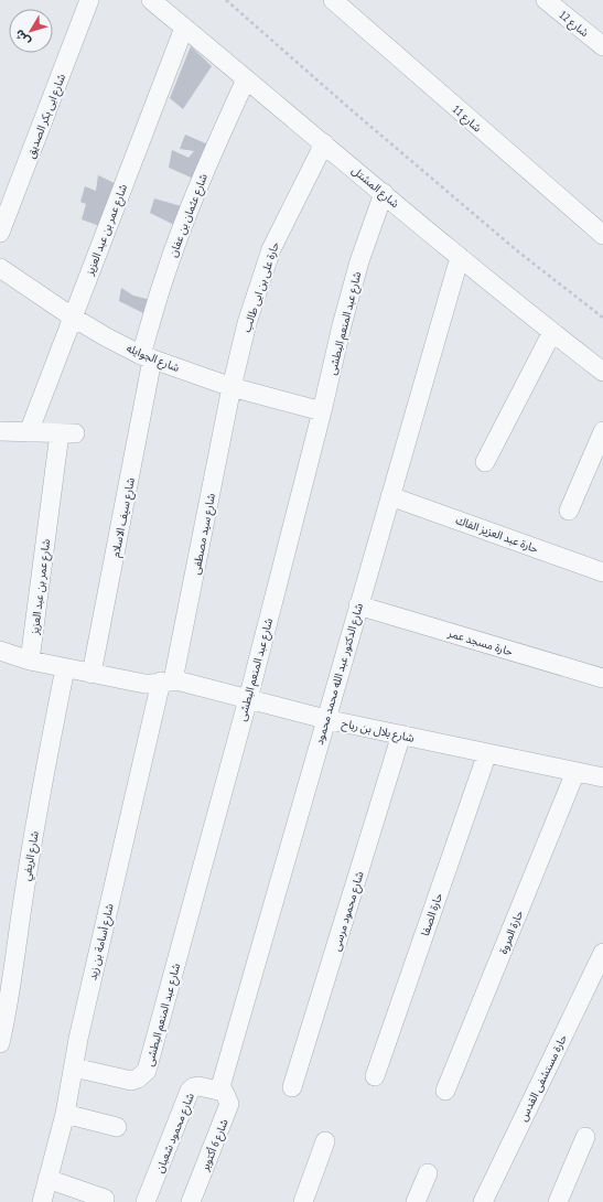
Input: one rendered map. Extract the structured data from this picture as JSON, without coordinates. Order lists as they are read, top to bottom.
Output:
{
  "streets": {
    "street": [
      "شارع 12",
      "شارع ابى بكر الصديق",
      "شارع 11",
      "شارع المشتل",
      "شارع عثمان بن عفان",
      "شارع عمر بن عبد العزيز",
      "حارة على بن ابى طالب",
      "شارع عبد المنعم البطشى",
      "شارع الجوايله",
      "شارع سيف الاسلام",
      "شارع سيد مصطفى",
      "حارة عبد العزيز الفاك",
      "حارة مسجد عمر",
      "شارع الدكتور عبد الله محمد محمود",
      "شارع بلال بن رباح",
      "شارع الريفي",
      "شارع محمود مرسى",
      "حارة الصفا",
      "حارة المروة",
      "شارع أسامة بن زيد",
      "حارة مستشفى القدس",
      "شارع محمود شعبان",
      "شارع 6 أكتوبر"
    ]
  },
  "crossings": [
    ["شارع المشتل", "شارع عثمان بن عفان"],
    ["شارع المشتل", "شارع عمر بن عبد العزيز"],
    ["شارع المشتل", "حارة على بن ابى طالب"],
    ["شارع المشتل", "شارع عبد المنعم البطشى"],
    ["شارع المشتل", "شارع الدكتور عبد الله محمد محمود"],
    ["شارع عثمان بن عفان", "شارع الجوايله"],
    ["شارع عثمان بن عفان", "شارع سيف الاسلام"],
    ["شارع عمر بن عبد العزيز", "شارع الجوايله"],
    ["شارع عمر بن عبد العزيز", "شارع بلال بن رباح"],
    ["حارة على بن ابى طالب", "شارع الجوايله"],
    ["حارة على بن ابى طالب", "شارع سيد مصطفى"],
    ["شارع عبد المنعم البطشى", "شارع الجوايله"],
    ["شارع عبد المنعم البطشى", "شارع بلال بن رباح"],
    ["شارع عبد المنعم البطشى", "شارع أسامة بن زيد"],
    ["شارع الجوايله", "شارع سيف الاسلام"],
    ["شارع الجوايله", "شارع سيد مصطفى"],
    ["شارع سيف الاسلام", "شارع بلال بن رباح"],
    ["شارع سيد مصطفى", "شارع بلال بن رباح"],
    ["شارع سيد مصطفى", "شارع أسامة بن زيد"],
    ["حارة عبد العزيز الفاك", "شارع الدكتور عبد الله محمد محمود"],
    ["حارة مسجد عمر", "شارع الدكتور عبد الله محمد محمود"],
    ["شارع الدكتور عبد الله محمد محمود", "شارع بلال بن رباح"],
    ["شارع الدكتور عبد الله محمد محمود", "شارع محمود شعبان"],
    ["شارع الدكتور عبد الله محمد محمود", "شارع 6 أكتوبر"],
    ["شارع بلال بن رباح", "شارع الريفي"],
    ["شارع بلال بن رباح", "شارع محمود مرسى"],
    ["شارع بلال بن رباح", "حارة الصفا"],
    ["شارع بلال بن رباح", "حارة المروة"],
    ["شارع بلال بن رباح", "شارع أسامة بن زيد"],
    ["شارع محمود شعبان", "شارع 6 أكتوبر"]
  ],
  "north": "bottom left"
}
